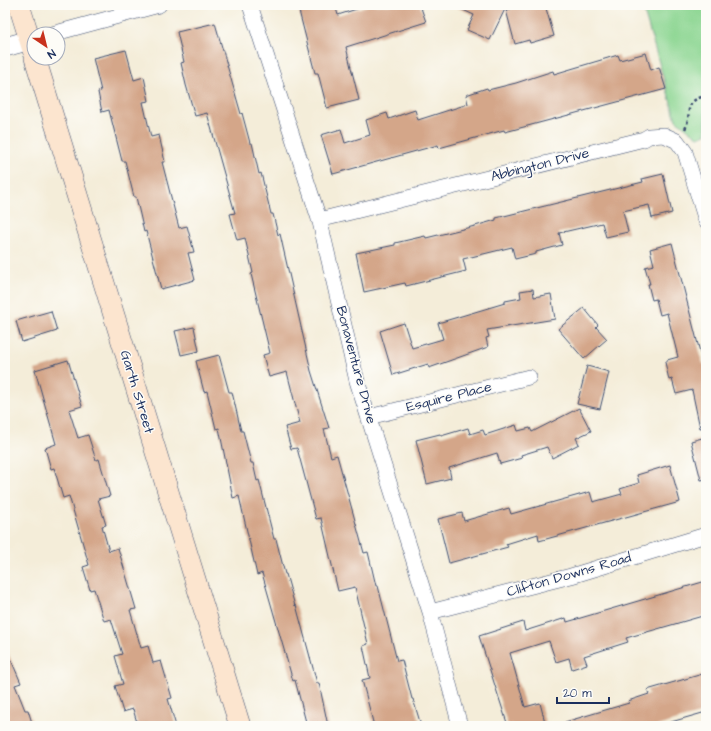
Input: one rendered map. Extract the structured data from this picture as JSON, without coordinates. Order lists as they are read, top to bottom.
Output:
{
  "streets": {
    "main road": ["Garth Street"],
    "street": [
      "Abbington Drive",
      "Bonaventure Drive",
      "Esquire Place",
      "Clifton Downs Road"
    ]
  },
  "crossings": [
    ["Abbington Drive", "Bonaventure Drive"],
    ["Bonaventure Drive", "Esquire Place"],
    ["Bonaventure Drive", "Clifton Downs Road"]
  ],
  "scale_bar": "20 m",
  "north": "bottom right"
}
